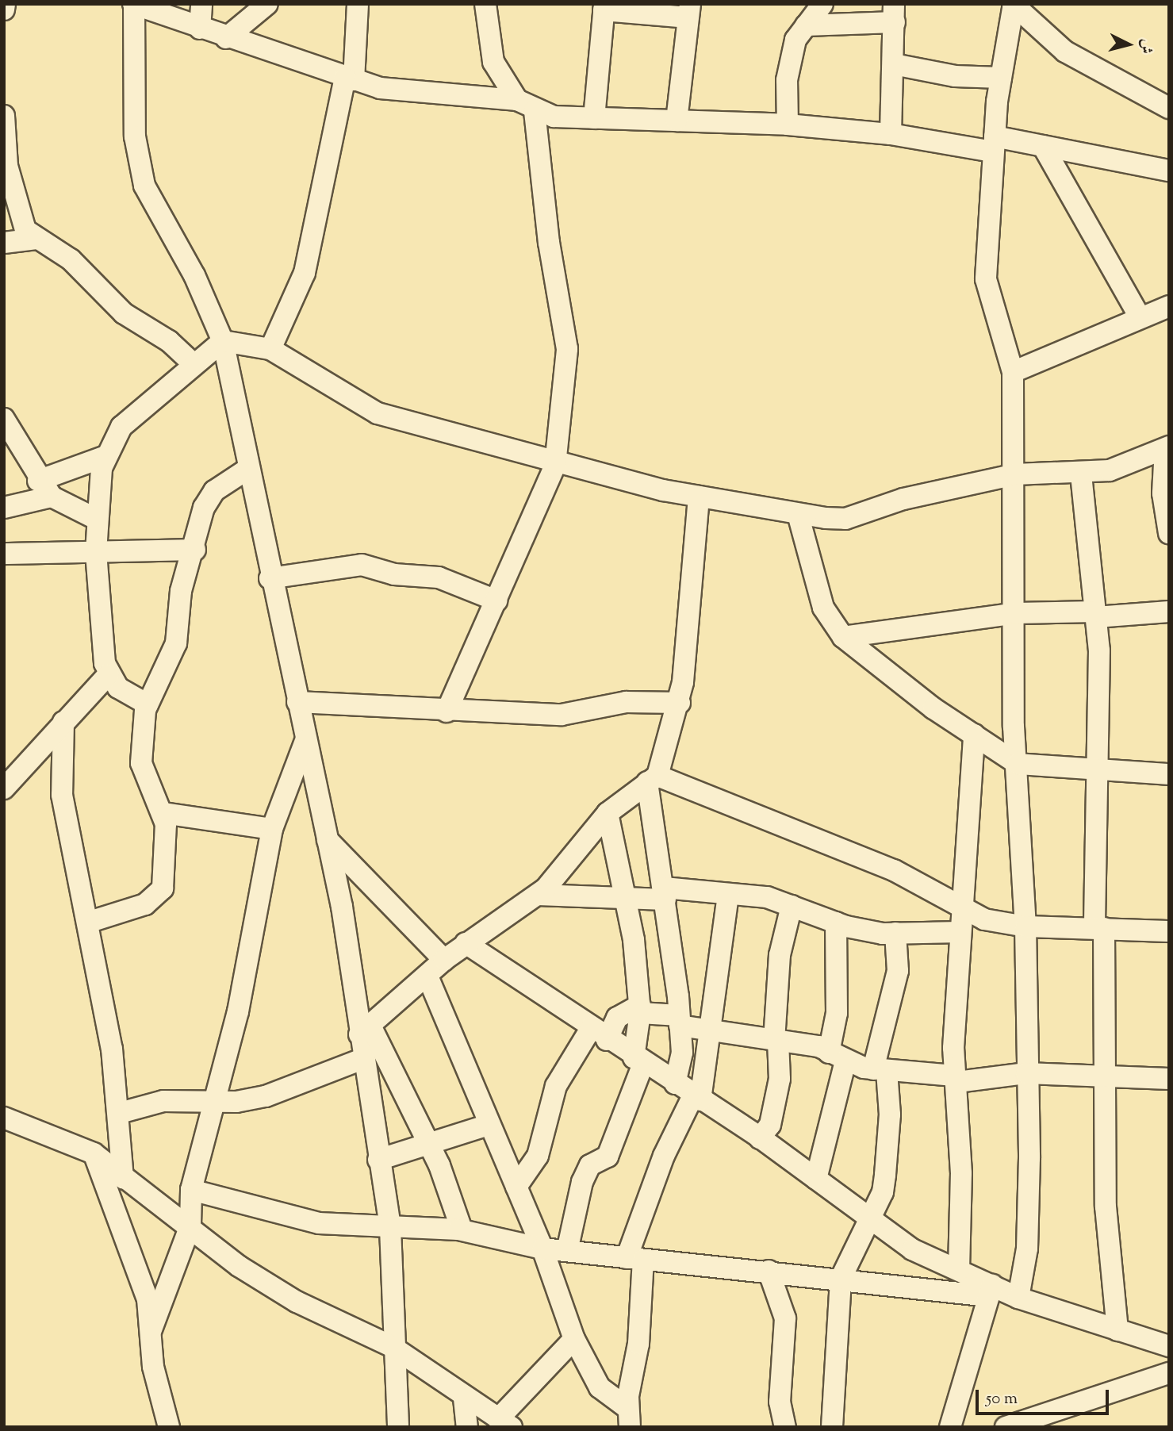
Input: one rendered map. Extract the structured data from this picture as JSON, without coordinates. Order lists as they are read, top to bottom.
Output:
{
  "scale_bar": "50 m",
  "north": "right"
}
